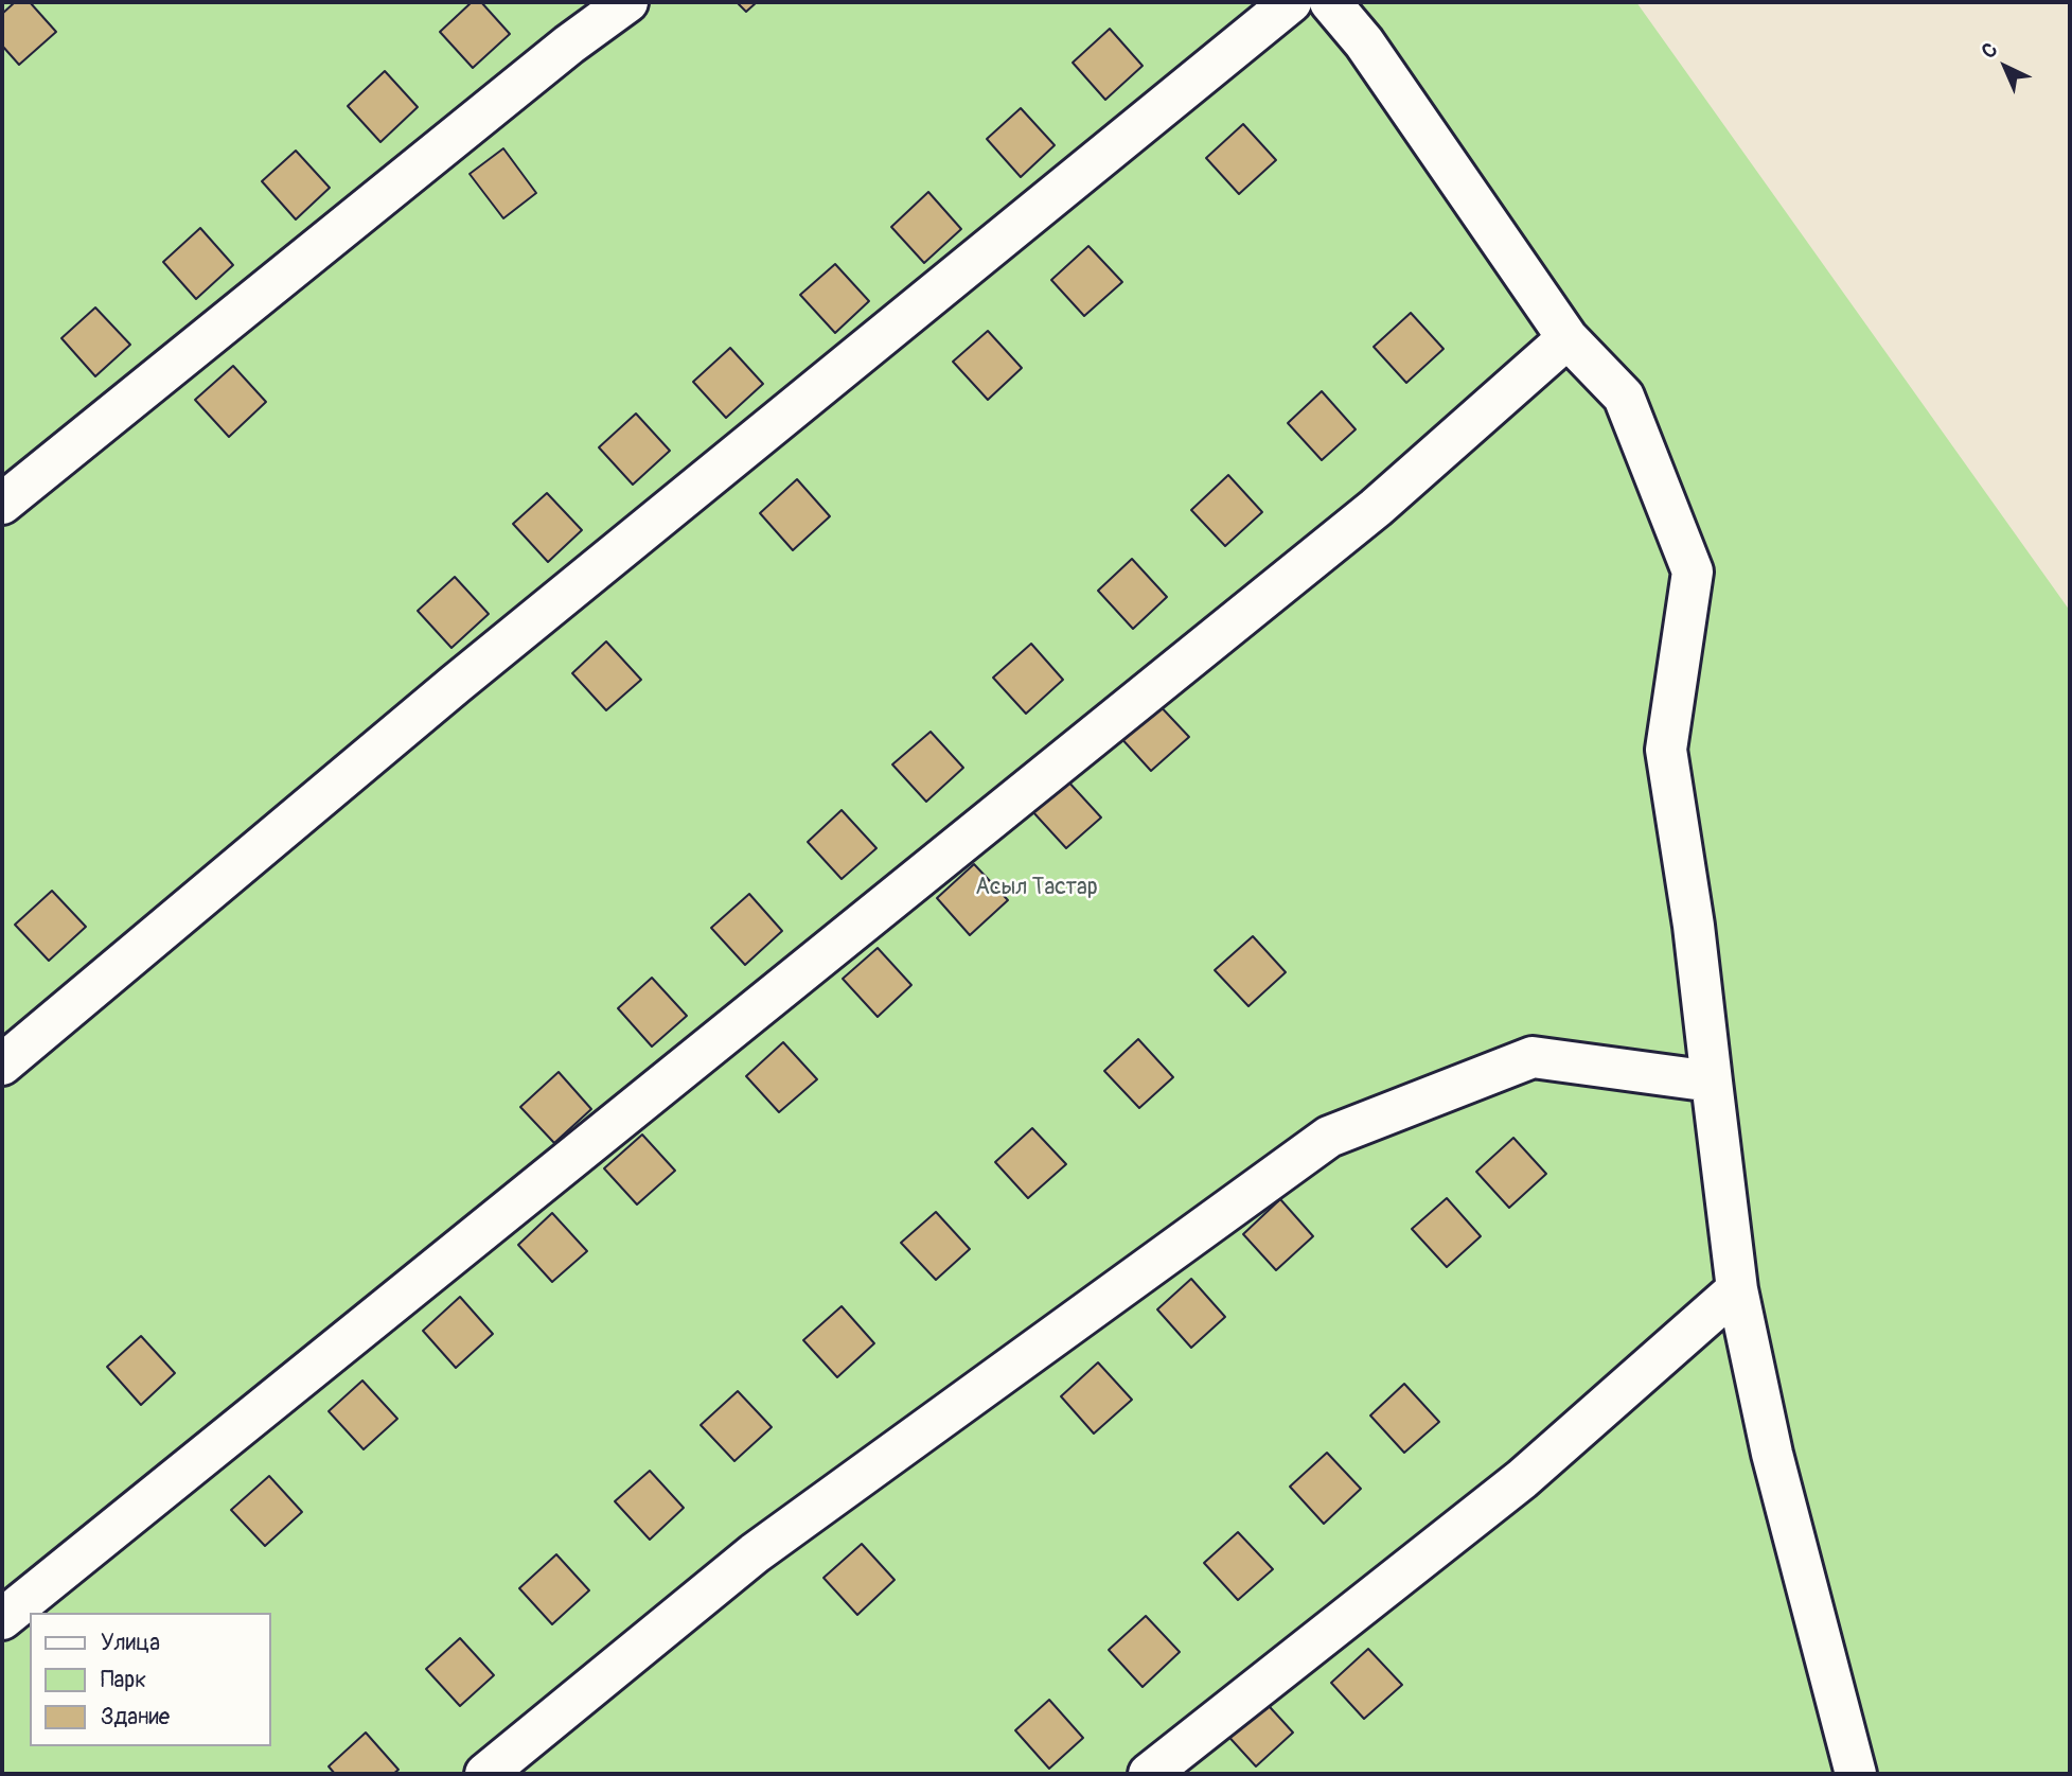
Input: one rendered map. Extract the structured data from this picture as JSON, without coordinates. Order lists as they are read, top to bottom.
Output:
{
  "parks": ["Асыл Тастар"],
  "legend": ["Улица", "Парк", "Здание"],
  "north": "top left"
}
